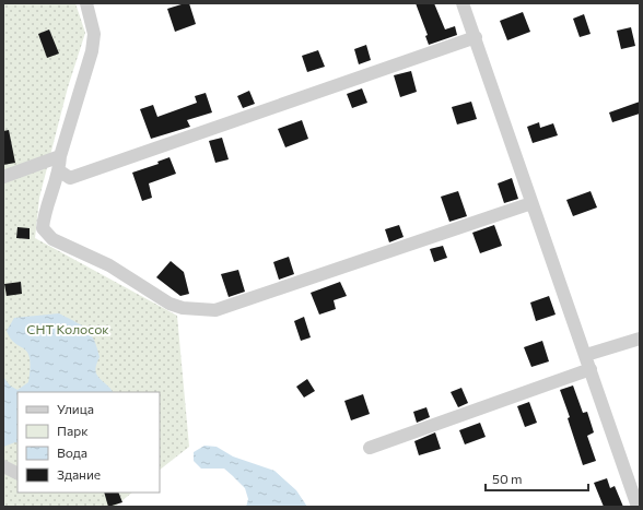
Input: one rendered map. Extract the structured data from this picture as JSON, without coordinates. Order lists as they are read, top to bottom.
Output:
{
  "parks": ["СНТ Колосок"],
  "legend": [
    "Улица",
    "Парк",
    "Вода",
    "Здание"
  ],
  "scale_bar": "50 m"
}
